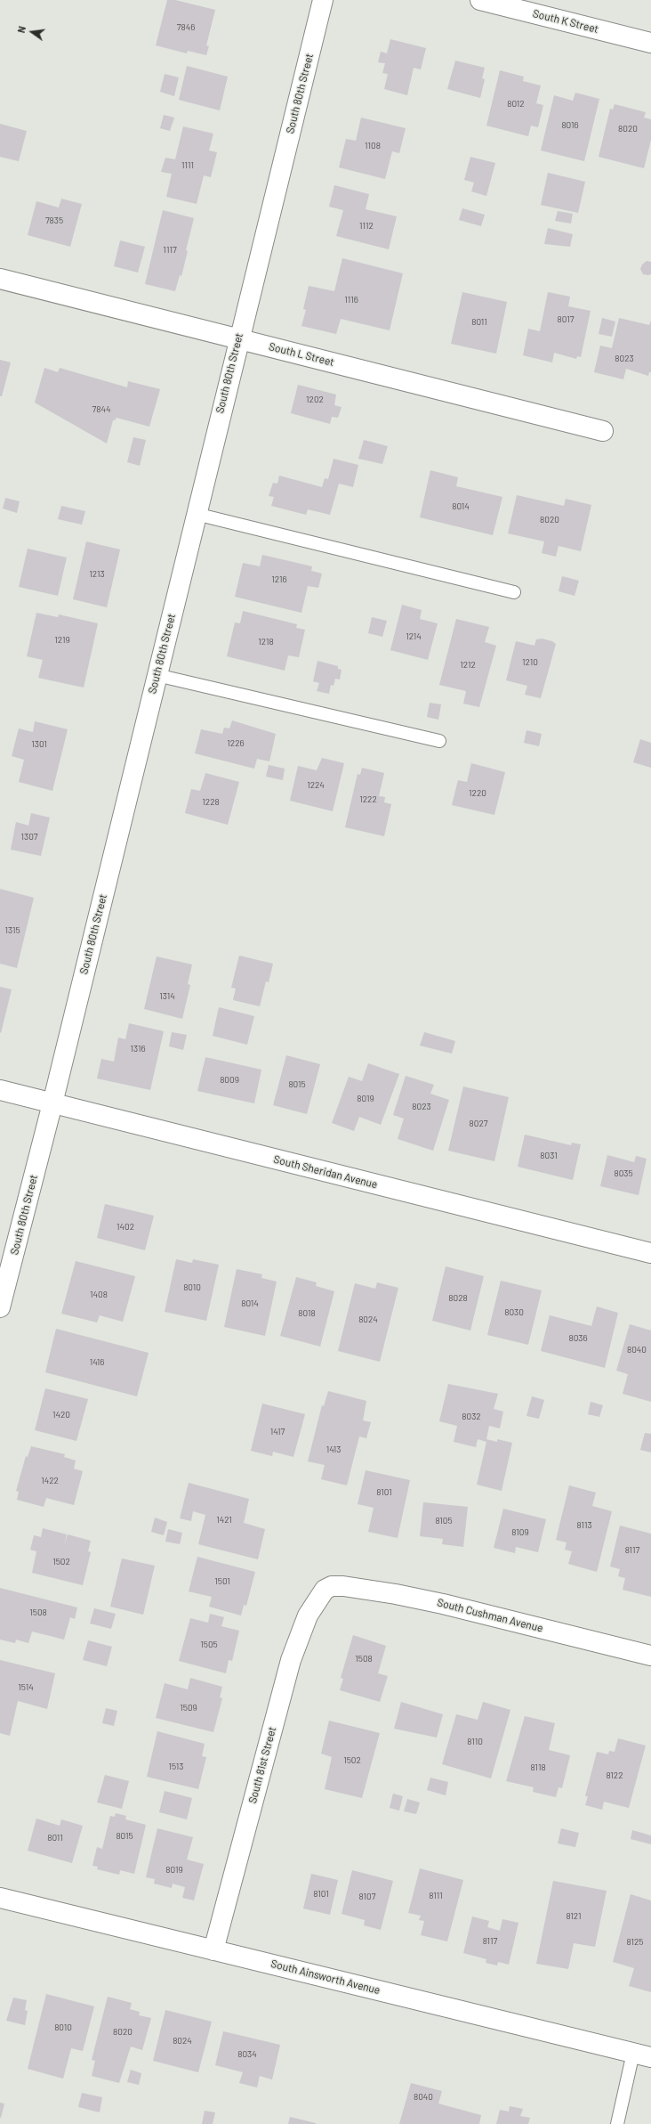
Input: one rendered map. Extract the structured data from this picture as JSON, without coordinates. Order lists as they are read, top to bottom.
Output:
{
  "streets": {
    "street": [
      "South K Street",
      "South 80th Street",
      "South L Street",
      "South Sheridan Avenue",
      "South Cushman Avenue",
      "South 81st Street",
      "South Ainsworth Avenue"
    ]
  },
  "crossings": [
    ["South 80th Street", "South L Street"],
    ["South 80th Street", "South Sheridan Avenue"],
    ["South Cushman Avenue", "South 81st Street"],
    ["South 81st Street", "South Ainsworth Avenue"]
  ],
  "house_numbers": [
    "7846",
    "8012",
    "8016",
    "8020",
    "1108",
    "1111",
    "7835",
    "1112",
    "1117",
    "1116",
    "8017",
    "8011",
    "8023",
    "1202",
    "7844",
    "8014",
    "8020",
    "1213",
    "1216",
    "1214",
    "1219",
    "1218",
    "1210",
    "1212",
    "1226",
    "1301",
    "1224",
    "1220",
    "1222",
    "1228",
    "1307",
    "1315",
    "1314",
    "1316",
    "8009",
    "8015",
    "8019",
    "8023",
    "8027",
    "8031",
    "8035",
    "1402",
    "8010",
    "1408",
    "8028",
    "8014",
    "8030",
    "8018",
    "8024",
    "8036",
    "8040",
    "1416",
    "1420",
    "8032",
    "1417",
    "1413",
    "1422",
    "8101",
    "1421",
    "8105",
    "8113",
    "8109",
    "8117",
    "1502",
    "1501",
    "1508",
    "1505",
    "1508",
    "1514",
    "1509",
    "8110",
    "1502",
    "1513",
    "8118",
    "8122",
    "8015",
    "8011",
    "8019",
    "8101",
    "8111",
    "8107",
    "8121",
    "8117",
    "8125",
    "8010",
    "8020",
    "8024",
    "8034",
    "8040"
  ],
  "north": "left"
}
